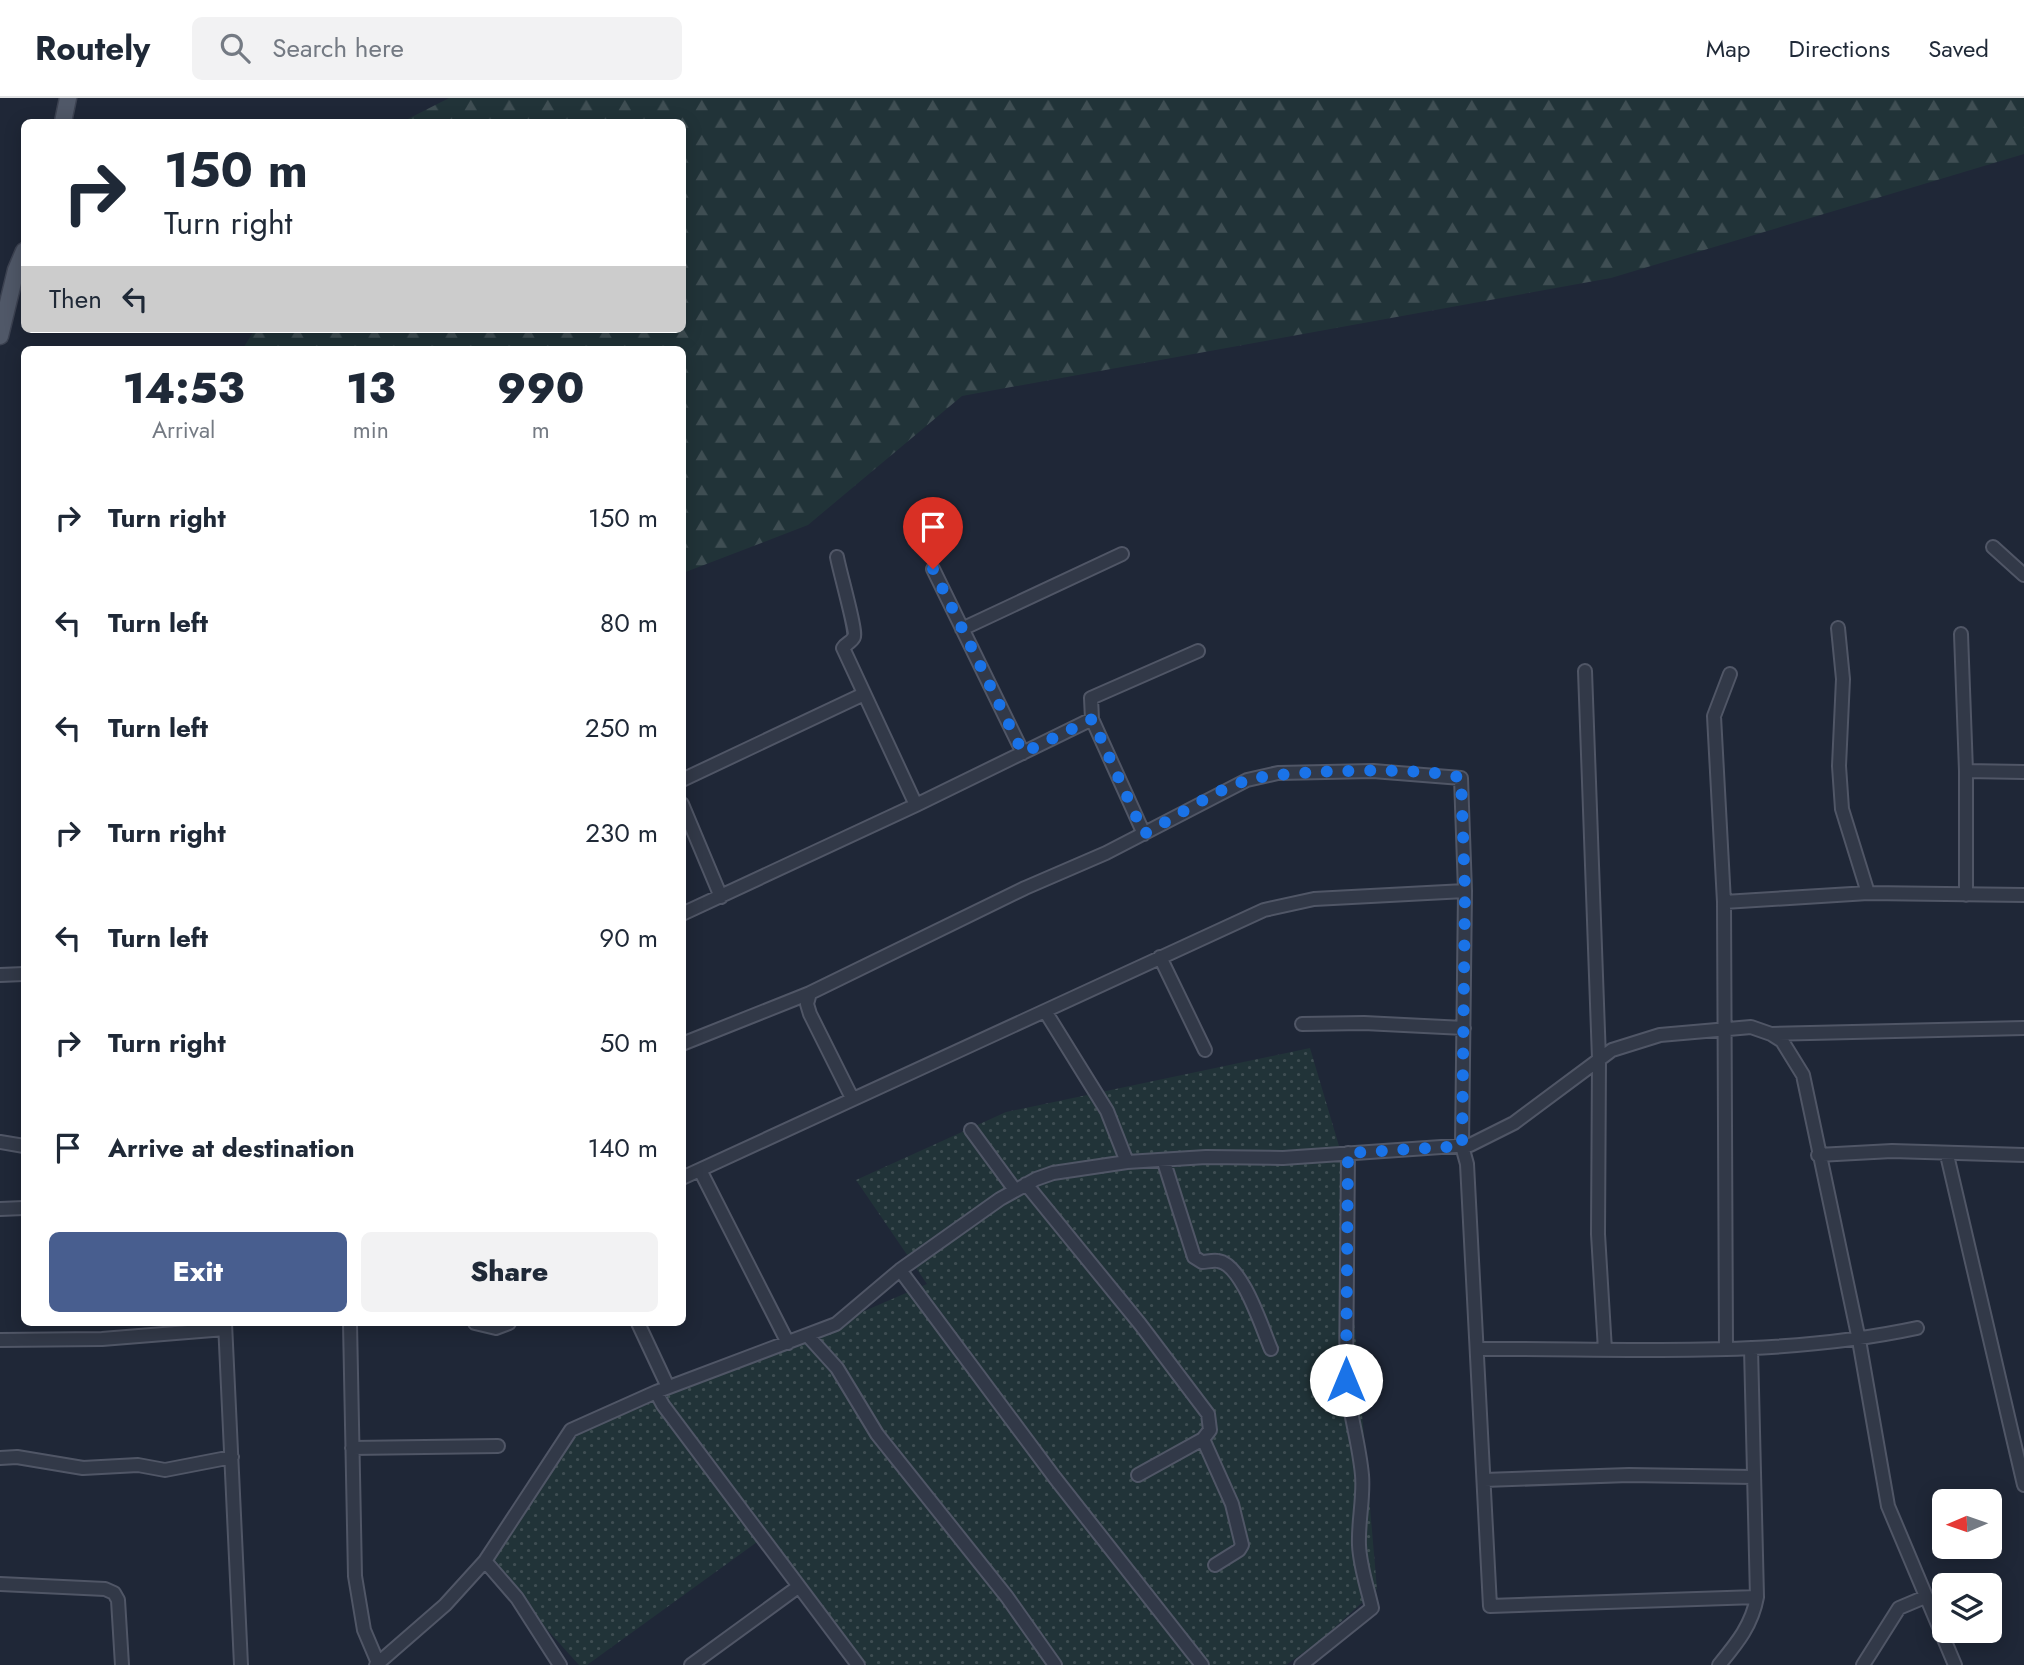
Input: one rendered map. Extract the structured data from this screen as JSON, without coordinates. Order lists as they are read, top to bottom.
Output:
{
  "north": "left",
  "page": {
    "header": "Routely",
    "search": "Search here",
    "nav": ["Map", "Directions", "Saved"],
    "turn": ["150 m", "Turn right"],
    "then": "Then",
    "eta": [
      "14:53",
      "Arrival",
      "13",
      "min",
      "990",
      "m"
    ],
    "list": [
      {
        "name": "Turn right",
        "value": "150 m"
      },
      {
        "name": "Turn left",
        "value": "80 m"
      },
      {
        "name": "Turn left",
        "value": "250 m"
      },
      {
        "name": "Turn right",
        "value": "230 m"
      },
      {
        "name": "Turn left",
        "value": "90 m"
      },
      {
        "name": "Turn right",
        "value": "50 m"
      },
      {
        "name": "Arrive at destination",
        "value": "140 m"
      }
    ],
    "buttons": ["Exit", "Share"]
  }
}
